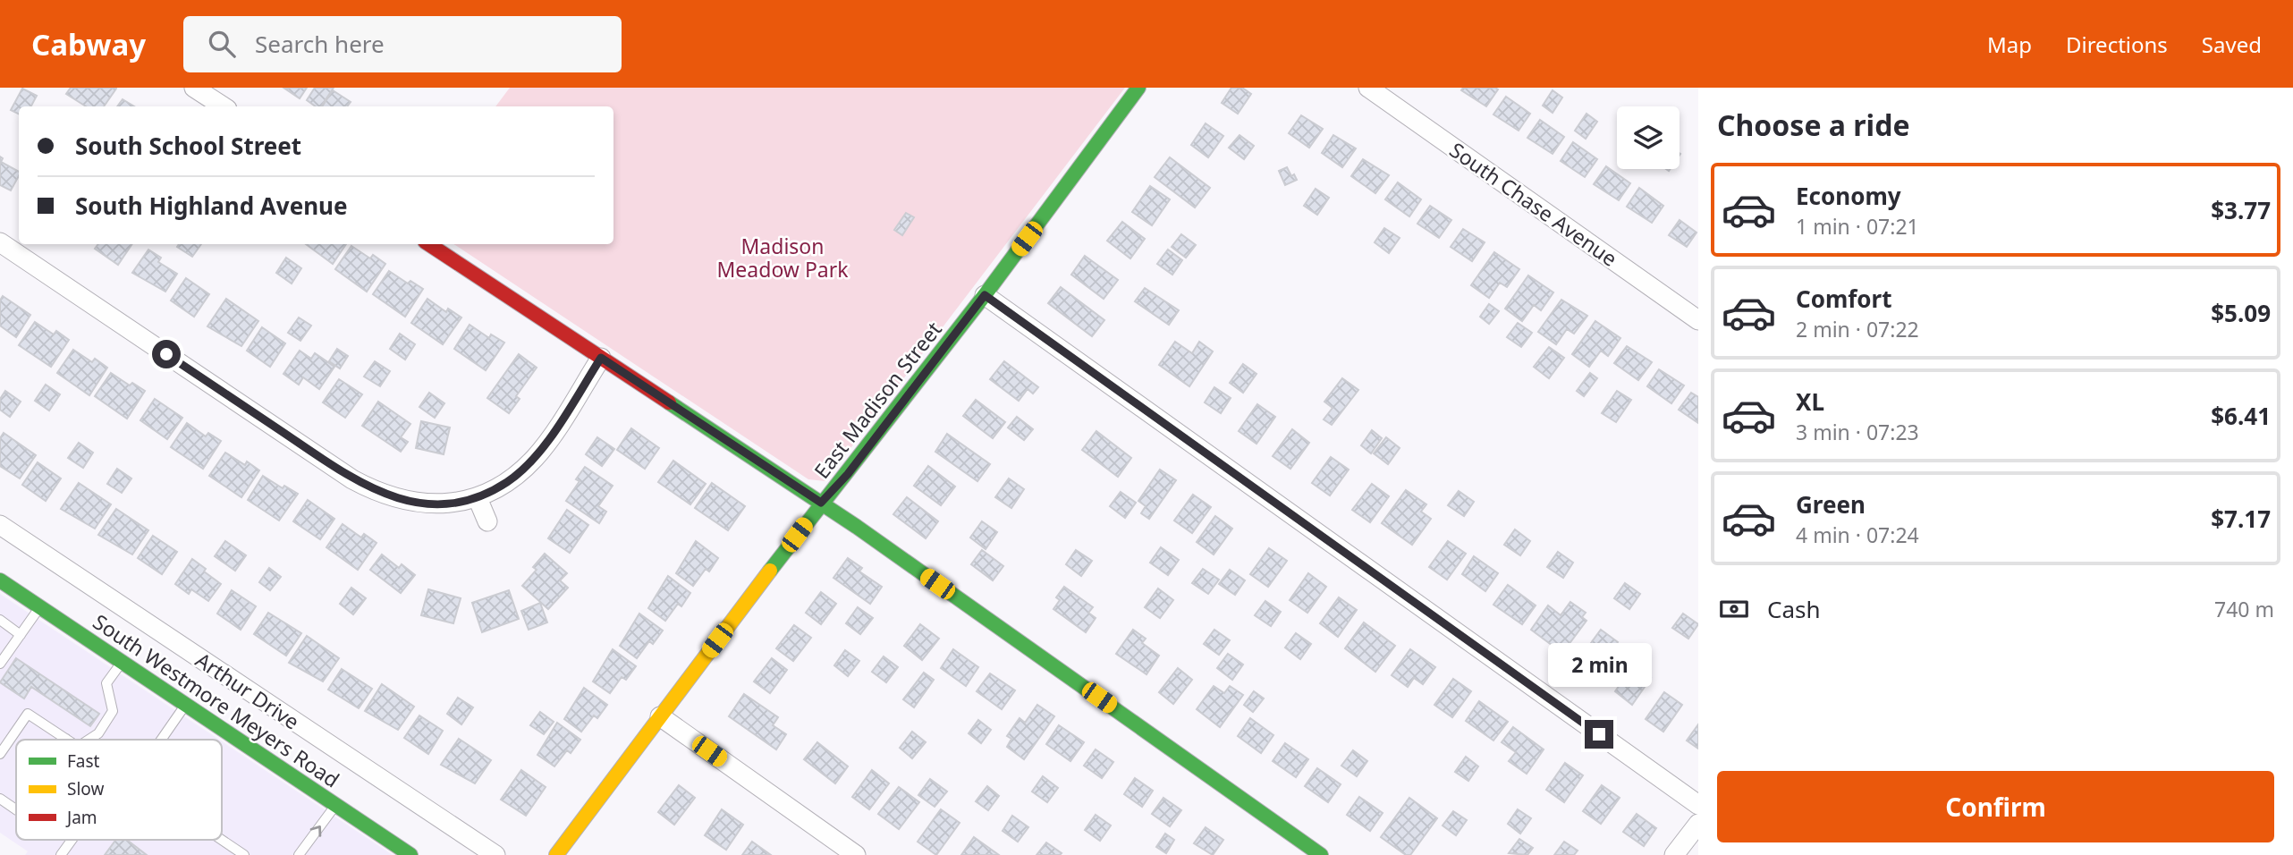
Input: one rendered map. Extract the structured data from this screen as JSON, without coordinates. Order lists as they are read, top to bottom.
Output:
{
  "streets": {
    "street": [
      "South Chase Avenue",
      "East Madison Street",
      "Arthur Drive",
      "South Westmore Meyers Road"
    ]
  },
  "parks": ["Madison Meadow Park"],
  "legend": ["Fast", "Slow", "Jam"],
  "page": {
    "header": "Cabway",
    "search": "Search here",
    "nav": ["Map", "Directions", "Saved"],
    "heading": "Choose a ride",
    "banner": ["South School Street", "South Highland Avenue"],
    "list": [
      {
        "name": "Economy",
        "note": "1 min · 07:21",
        "value": "$3.77"
      },
      {
        "name": "Comfort",
        "note": "2 min · 07:22",
        "value": "$5.09"
      },
      {
        "name": "XL",
        "note": "3 min · 07:23",
        "value": "$6.41"
      },
      {
        "name": "Green",
        "note": "4 min · 07:24",
        "value": "$7.17"
      }
    ],
    "pay": ["Cash", "740 m"],
    "bubble": "2 min",
    "buttons": "Confirm"
  }
}
